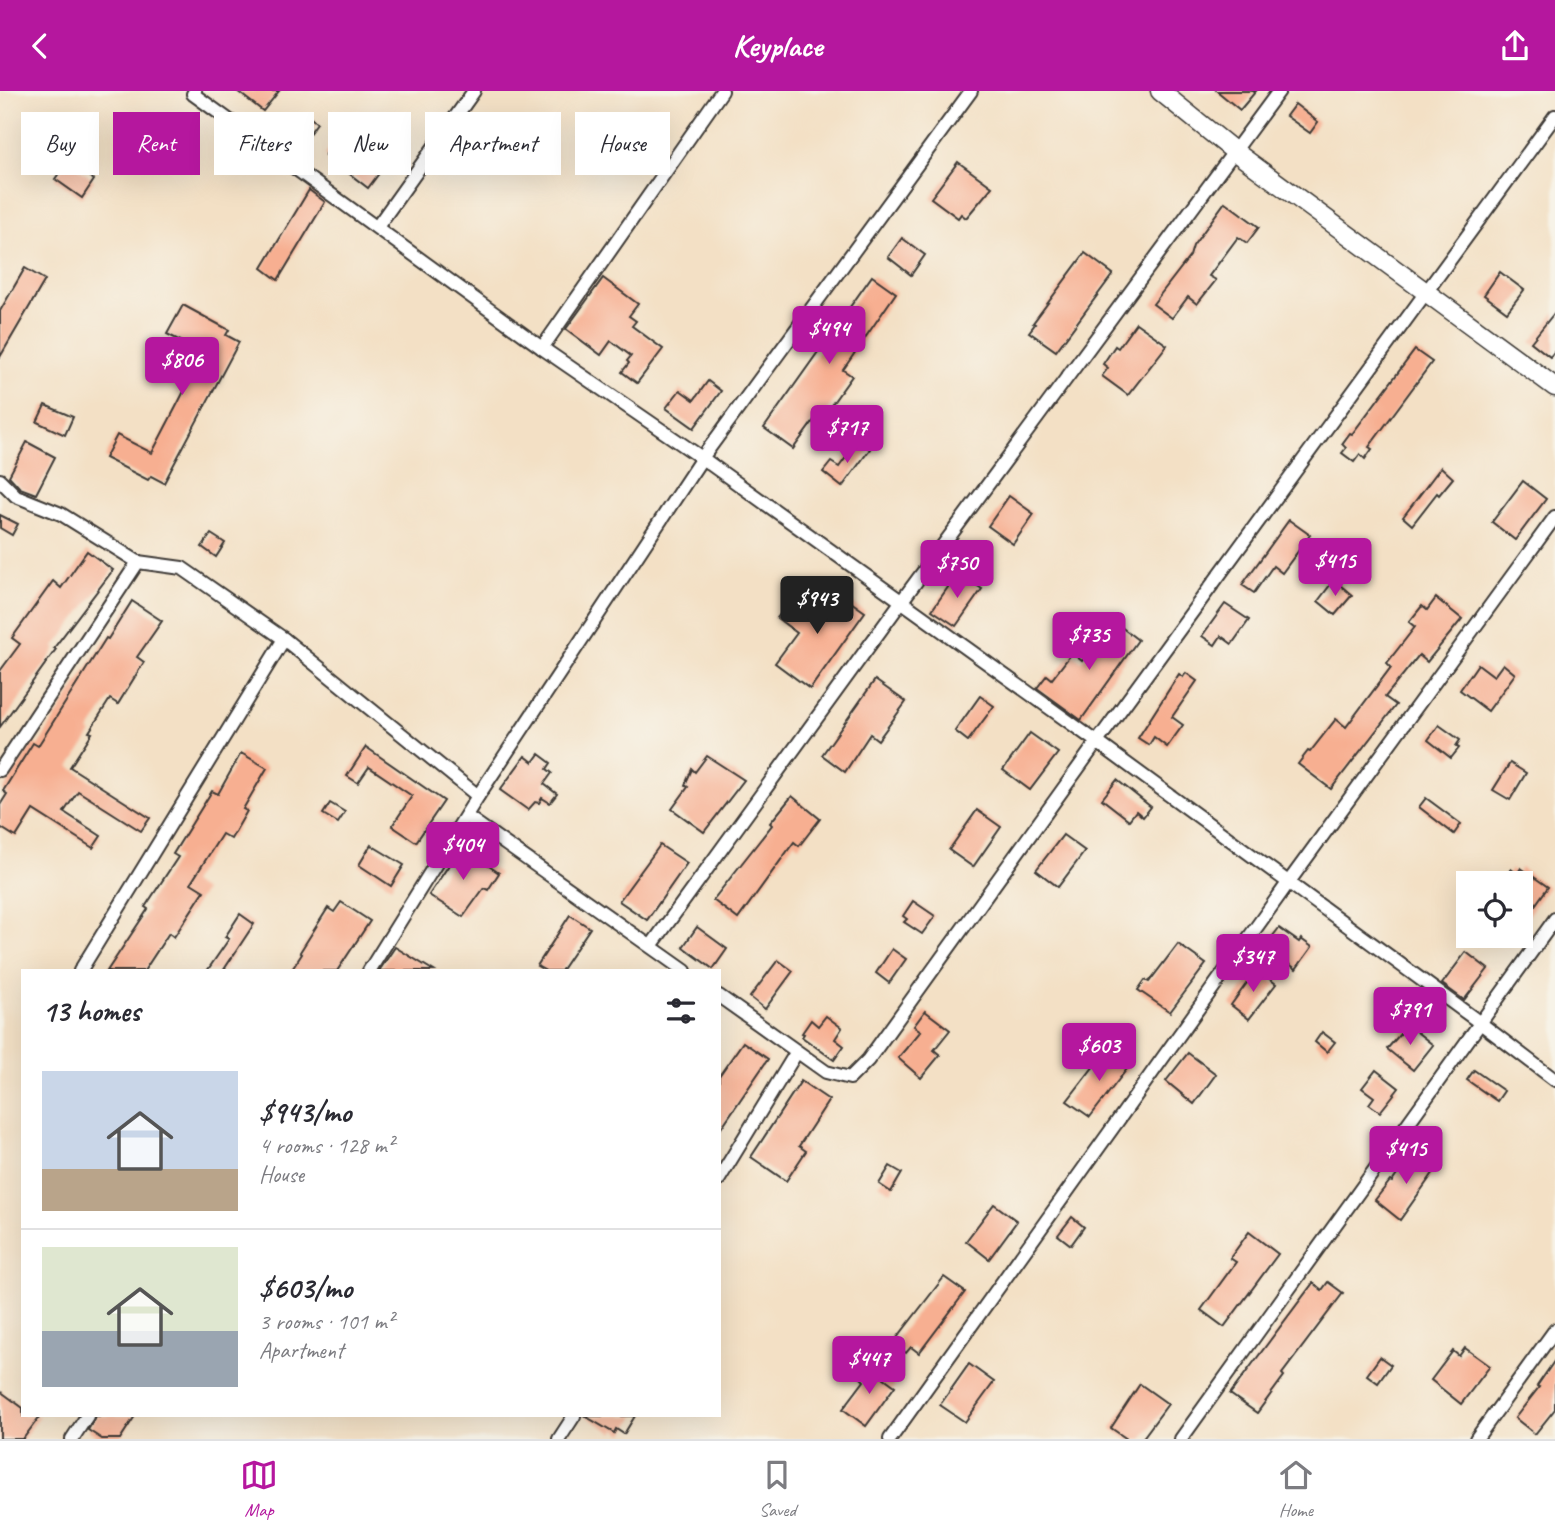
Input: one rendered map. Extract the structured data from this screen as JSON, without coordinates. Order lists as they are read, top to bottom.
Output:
{
  "page": {
    "header": "Keyplace",
    "chip": [
      "Buy",
      "Rent",
      "Filters",
      "New",
      "Apartment",
      "House"
    ],
    "price": [
      "$494",
      "$806",
      "$717",
      "$415",
      "$750",
      "$943",
      "$735",
      "$404",
      "$347",
      "$791",
      "$603",
      "$415",
      "$447"
    ],
    "heading": "13 homes",
    "list": [
      {
        "name": "$943/mo",
        "note": "4 rooms · 128 m² · House"
      },
      {
        "name": "$603/mo",
        "note": "3 rooms · 101 m² · Apartment"
      }
    ],
    "tabs": ["Map", "Saved", "Home"]
  }
}
